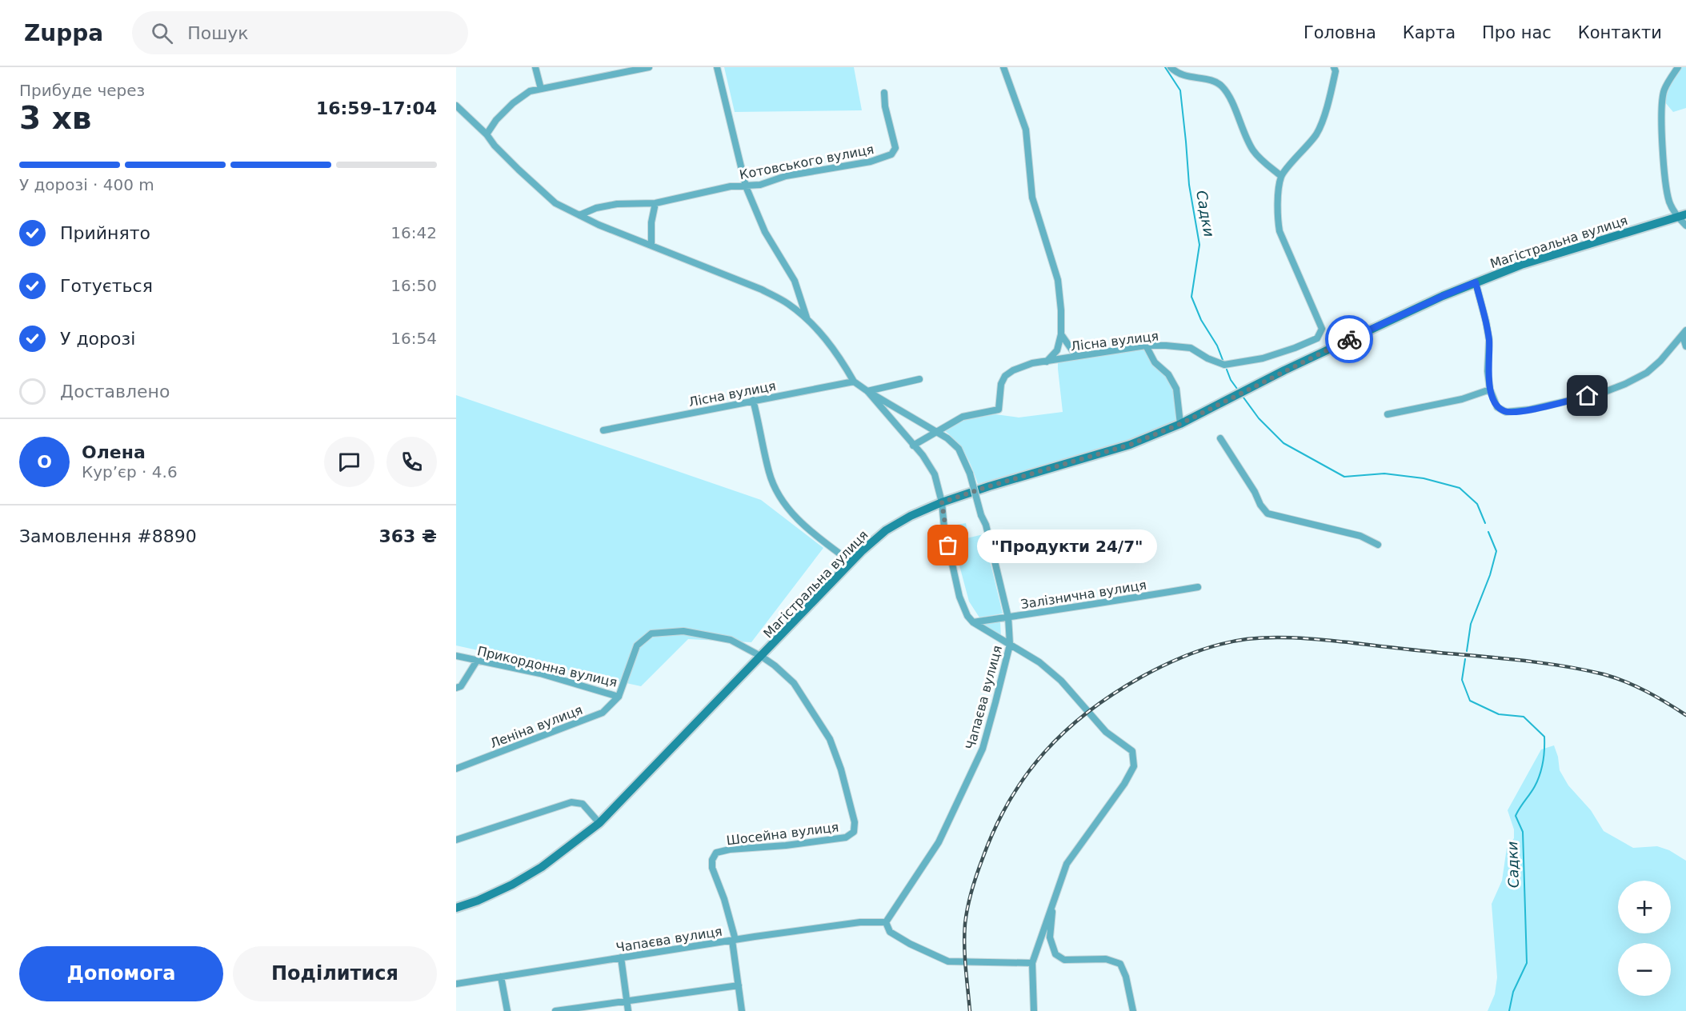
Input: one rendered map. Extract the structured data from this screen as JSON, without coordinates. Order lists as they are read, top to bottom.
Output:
{
  "streets": {
    "main road": ["Магістральна вулиця"],
    "street": [
      "Котовського вулиця",
      "Лісна вулиця",
      "Залізнична вулиця",
      "Прикордонна вулиця",
      "Чапаєва вулиця",
      "Леніна вулиця",
      "Шосейна вулиця"
    ]
  },
  "crossings": [
    ["Магістральна вулиця", "Прикордонна вулиця"],
    ["Магістральна вулиця", "Шосейна вулиця"],
    ["Лісна вулиця", "Чапаєва вулиця"],
    ["Залізнична вулиця", "Чапаєва вулиця"],
    ["Прикордонна вулиця", "Леніна вулиця"],
    ["Прикордонна вулиця", "Шосейна вулиця"],
    ["Чапаєва вулиця", "Шосейна вулиця"]
  ],
  "water": ["Садки"],
  "places": ["\"Продукти 24/7\""],
  "page": {
    "header": "Zuppa",
    "search": "Пошук",
    "nav": [
      "Головна",
      "Карта",
      "Про нас",
      "Контакти"
    ],
    "heading": ["3 хв", "Прибуде через", "16:59–17:04"],
    "panel": [
      "Олена",
      "Кур’єр · 4.6",
      "Замовлення #8890",
      "363 ₴"
    ],
    "bar": "У дорозі · 400 m",
    "list": [
      ["Прийнято", "16:42"],
      ["Готується", "16:50"],
      ["У дорозі", "16:54"],
      "Доставлено"
    ],
    "round": "О",
    "bubble": "\"Продукти 24/7\"",
    "map_buttons": ["+", "−"],
    "buttons": ["Допомога", "Поділитися"]
  }
}
